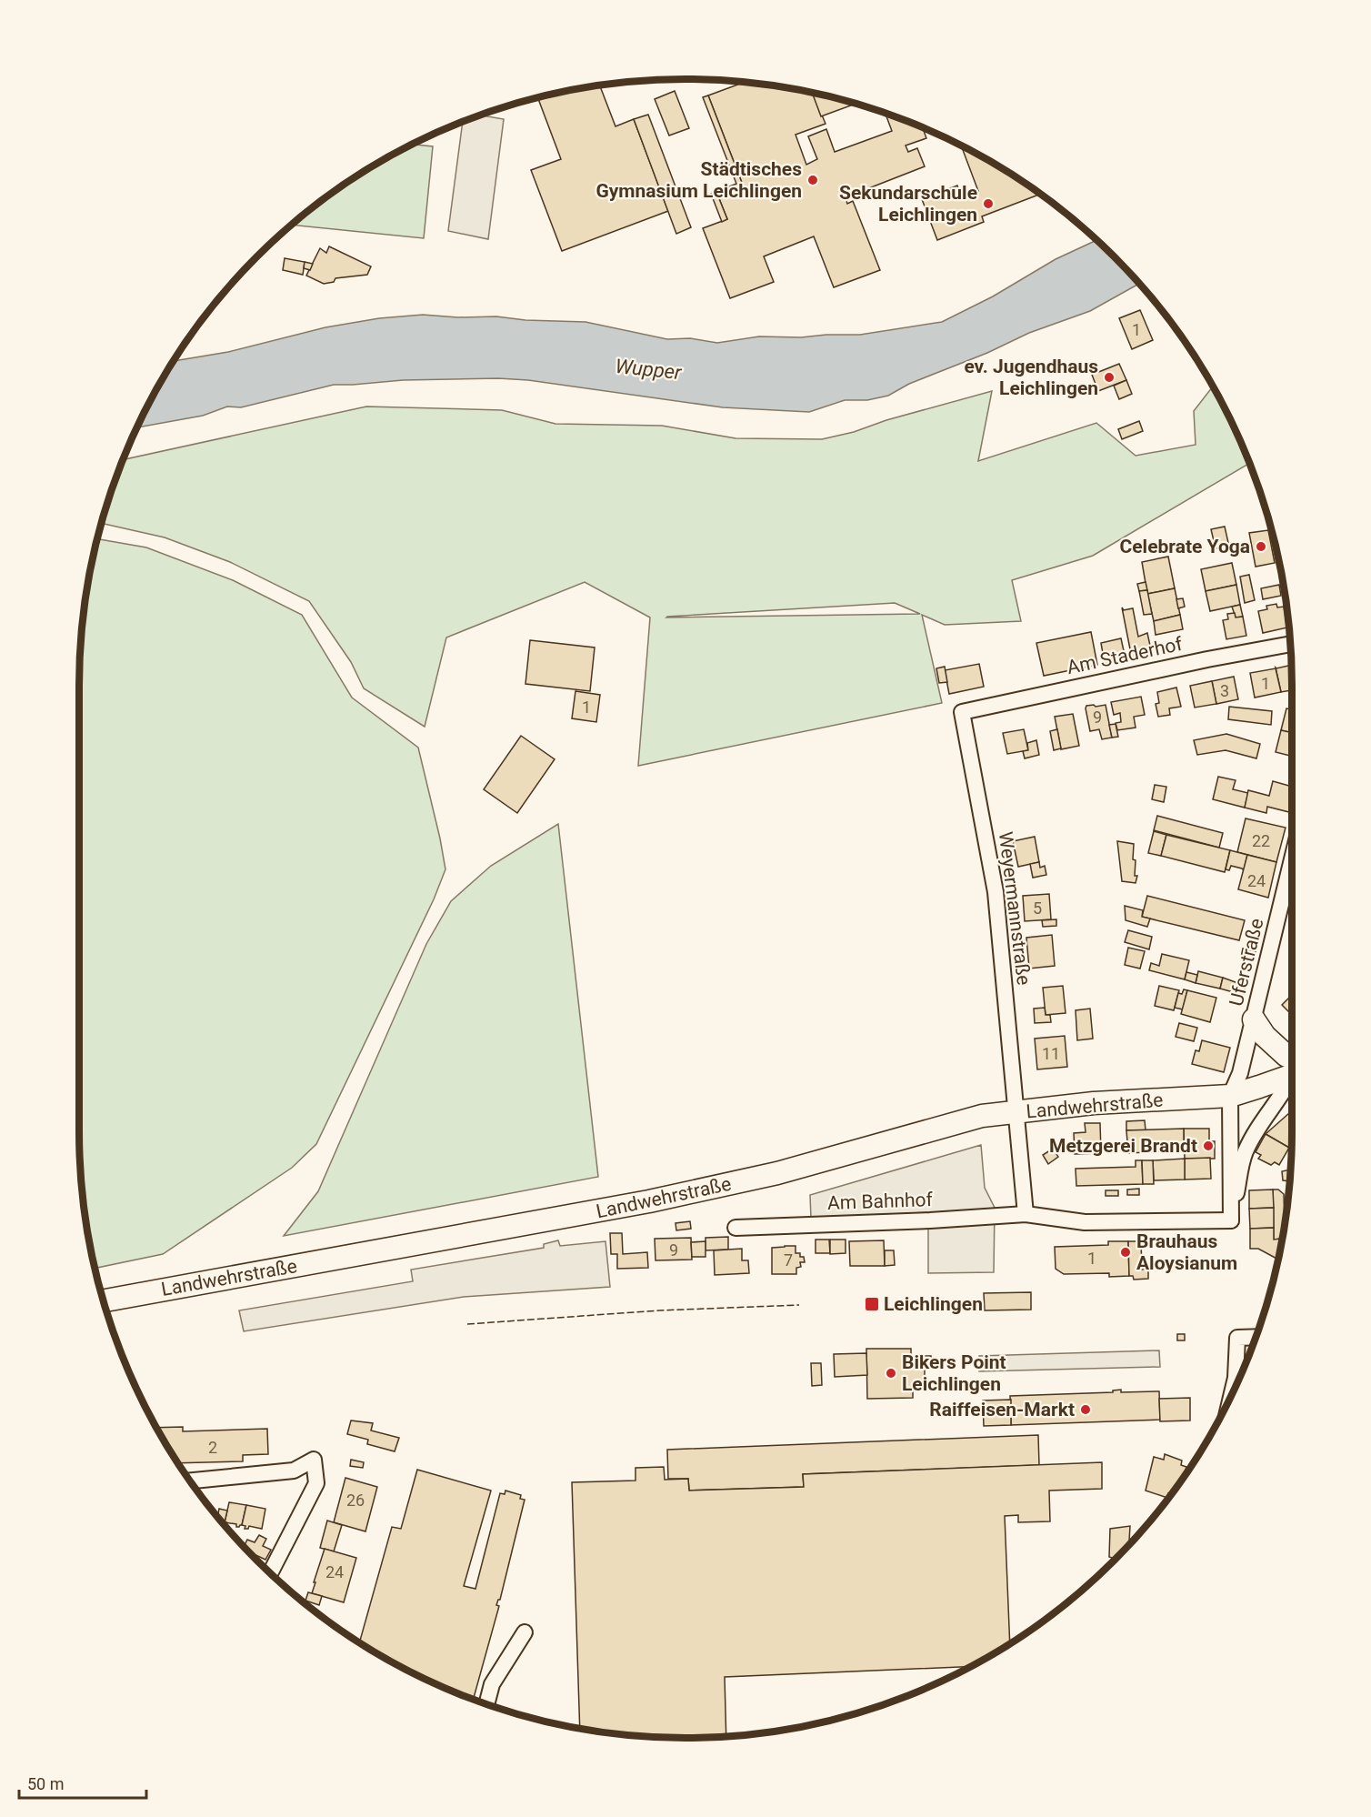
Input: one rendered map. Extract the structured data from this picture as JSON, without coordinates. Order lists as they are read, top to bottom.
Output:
{
  "streets": {
    "main road": ["Landwehrstraße"],
    "street": [
      "Am Staderhof",
      "Weyermannstraße",
      "Uferstraße",
      "Am Bahnhof"
    ]
  },
  "crossings": [
    ["Am Staderhof", "Weyermannstraße"],
    ["Weyermannstraße", "Landwehrstraße"],
    ["Uferstraße", "Landwehrstraße"]
  ],
  "water": ["Wupper"],
  "places": {
    "other": [
      "Städtisches Gymnasium Leichlingen",
      "Sekundarschule Leichlingen",
      "ev. Jugendhaus Leichlingen",
      "Celebrate Yoga",
      "Metzgerei Brandt",
      "Brauhaus Aloysianum",
      "Bikers Point Leichlingen",
      "Raiffeisen-Markt"
    ],
    "transit": ["Leichlingen"]
  },
  "house_numbers": [
    "1",
    "1",
    "3",
    "1",
    "9",
    "22",
    "24",
    "5",
    "11",
    "9",
    "1",
    "7",
    "2",
    "26",
    "24"
  ],
  "scale_bar": "50 m"
}
